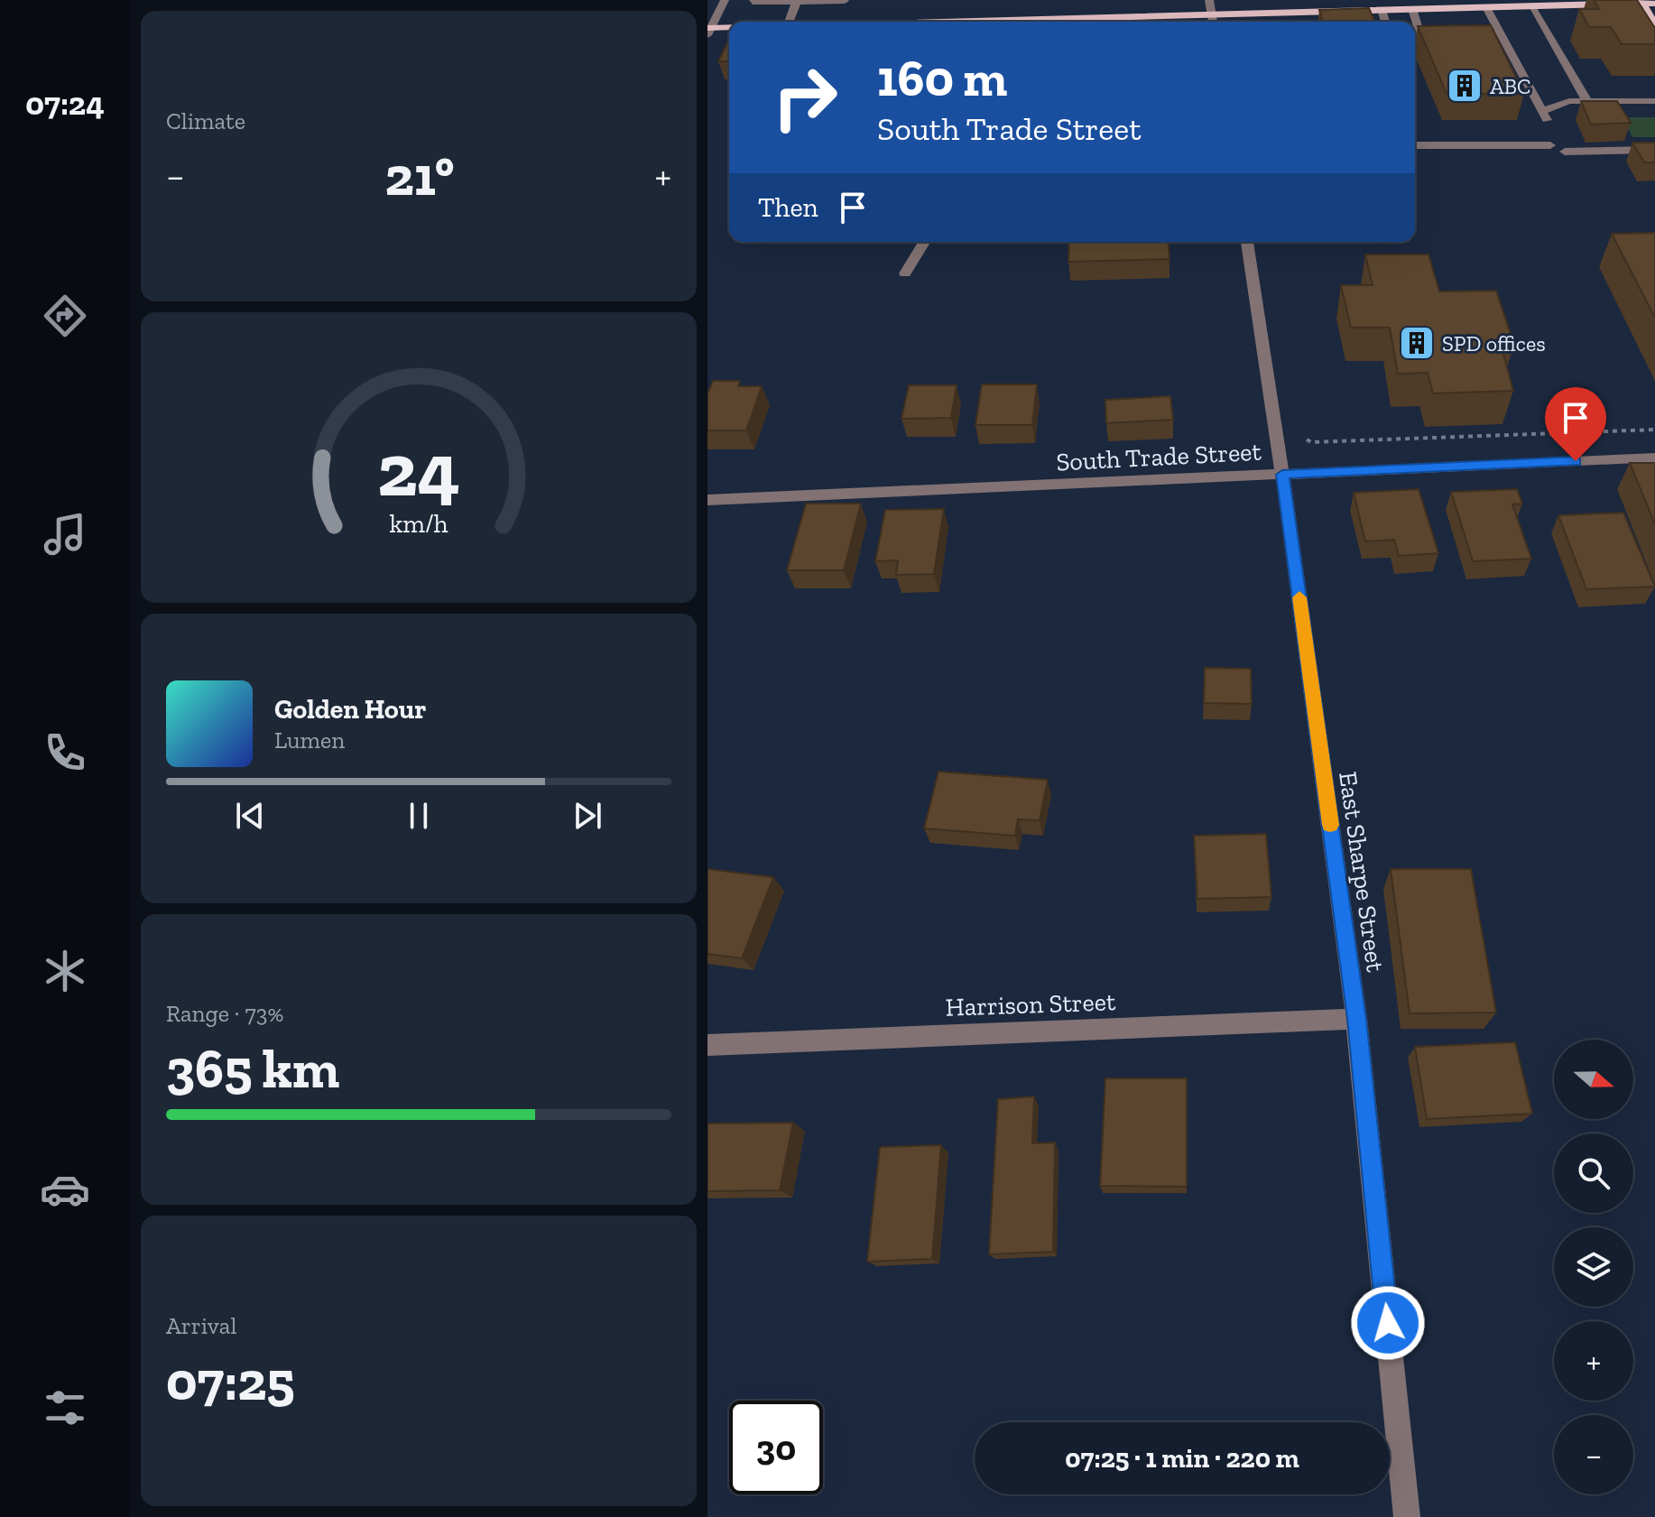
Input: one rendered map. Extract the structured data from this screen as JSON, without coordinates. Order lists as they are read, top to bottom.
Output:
{
  "streets": {
    "street": ["South Trade Street", "East Sharpe Street", "Harrison Street"]
  },
  "crossings": [
    ["South Trade Street", "East Sharpe Street"],
    ["East Sharpe Street", "Harrison Street"]
  ],
  "places": {
    "building": ["ABC", "SPD offices"]
  },
  "north": "right",
  "page": {
    "tabs": "07:24",
    "tile": [
      "Climate",
      ["Range · 73%", "365 km"],
      ["Arrival", "07:25"]
    ],
    "turn": ["160 m", "South Trade Street"],
    "heat": ["−", "21°", "+"],
    "then": "Then",
    "song": ["Golden Hour", "Lumen"],
    "map_buttons": ["+", "−"],
    "limit": "30",
    "trip": "07:25 · 1 min · 220 m",
    "gauge": ["24", "km/h"]
  }
}
